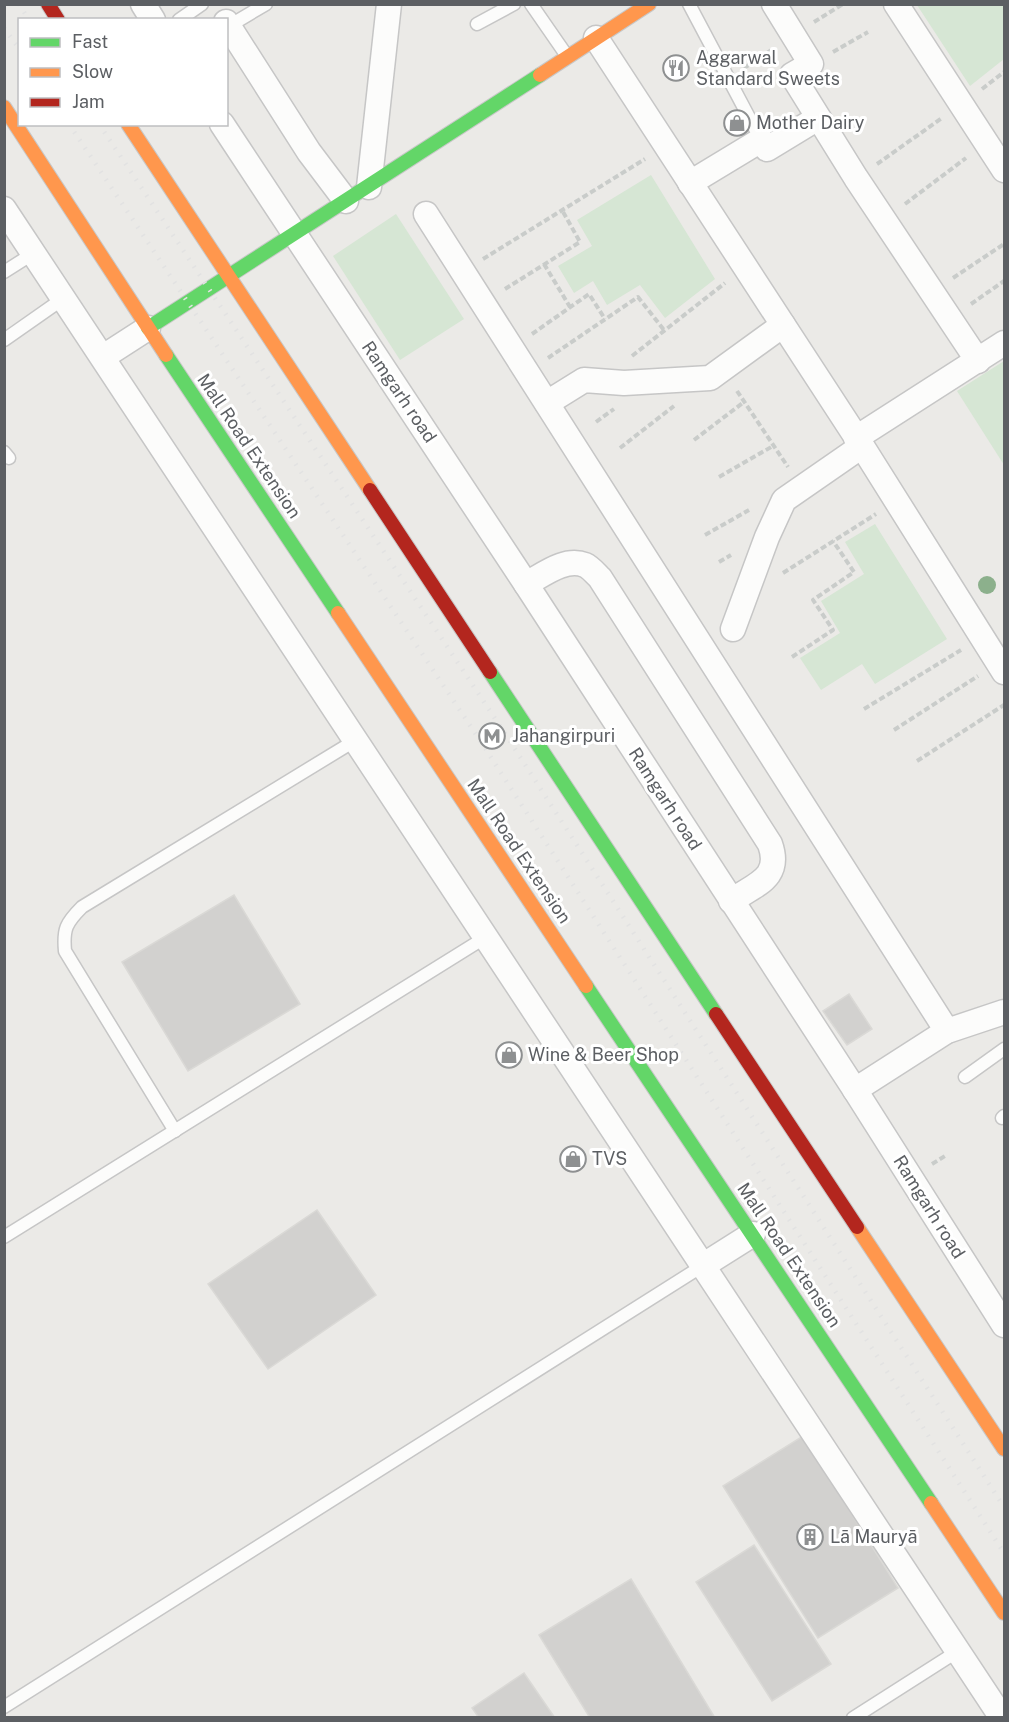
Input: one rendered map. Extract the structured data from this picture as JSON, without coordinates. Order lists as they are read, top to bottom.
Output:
{
  "streets": {
    "main road": ["Mall Road Extension"],
    "street": ["Ramgarh road"]
  },
  "places": {
    "restaurant": ["Aggarwal Standard Sweets"],
    "shop": ["Mother Dairy", "Wine & Beer Shop", "TVS"],
    "metro station": ["Jahangirpuri"],
    "building": ["Lā Mauryā"]
  },
  "legend": ["Fast", "Slow", "Jam"]
}
